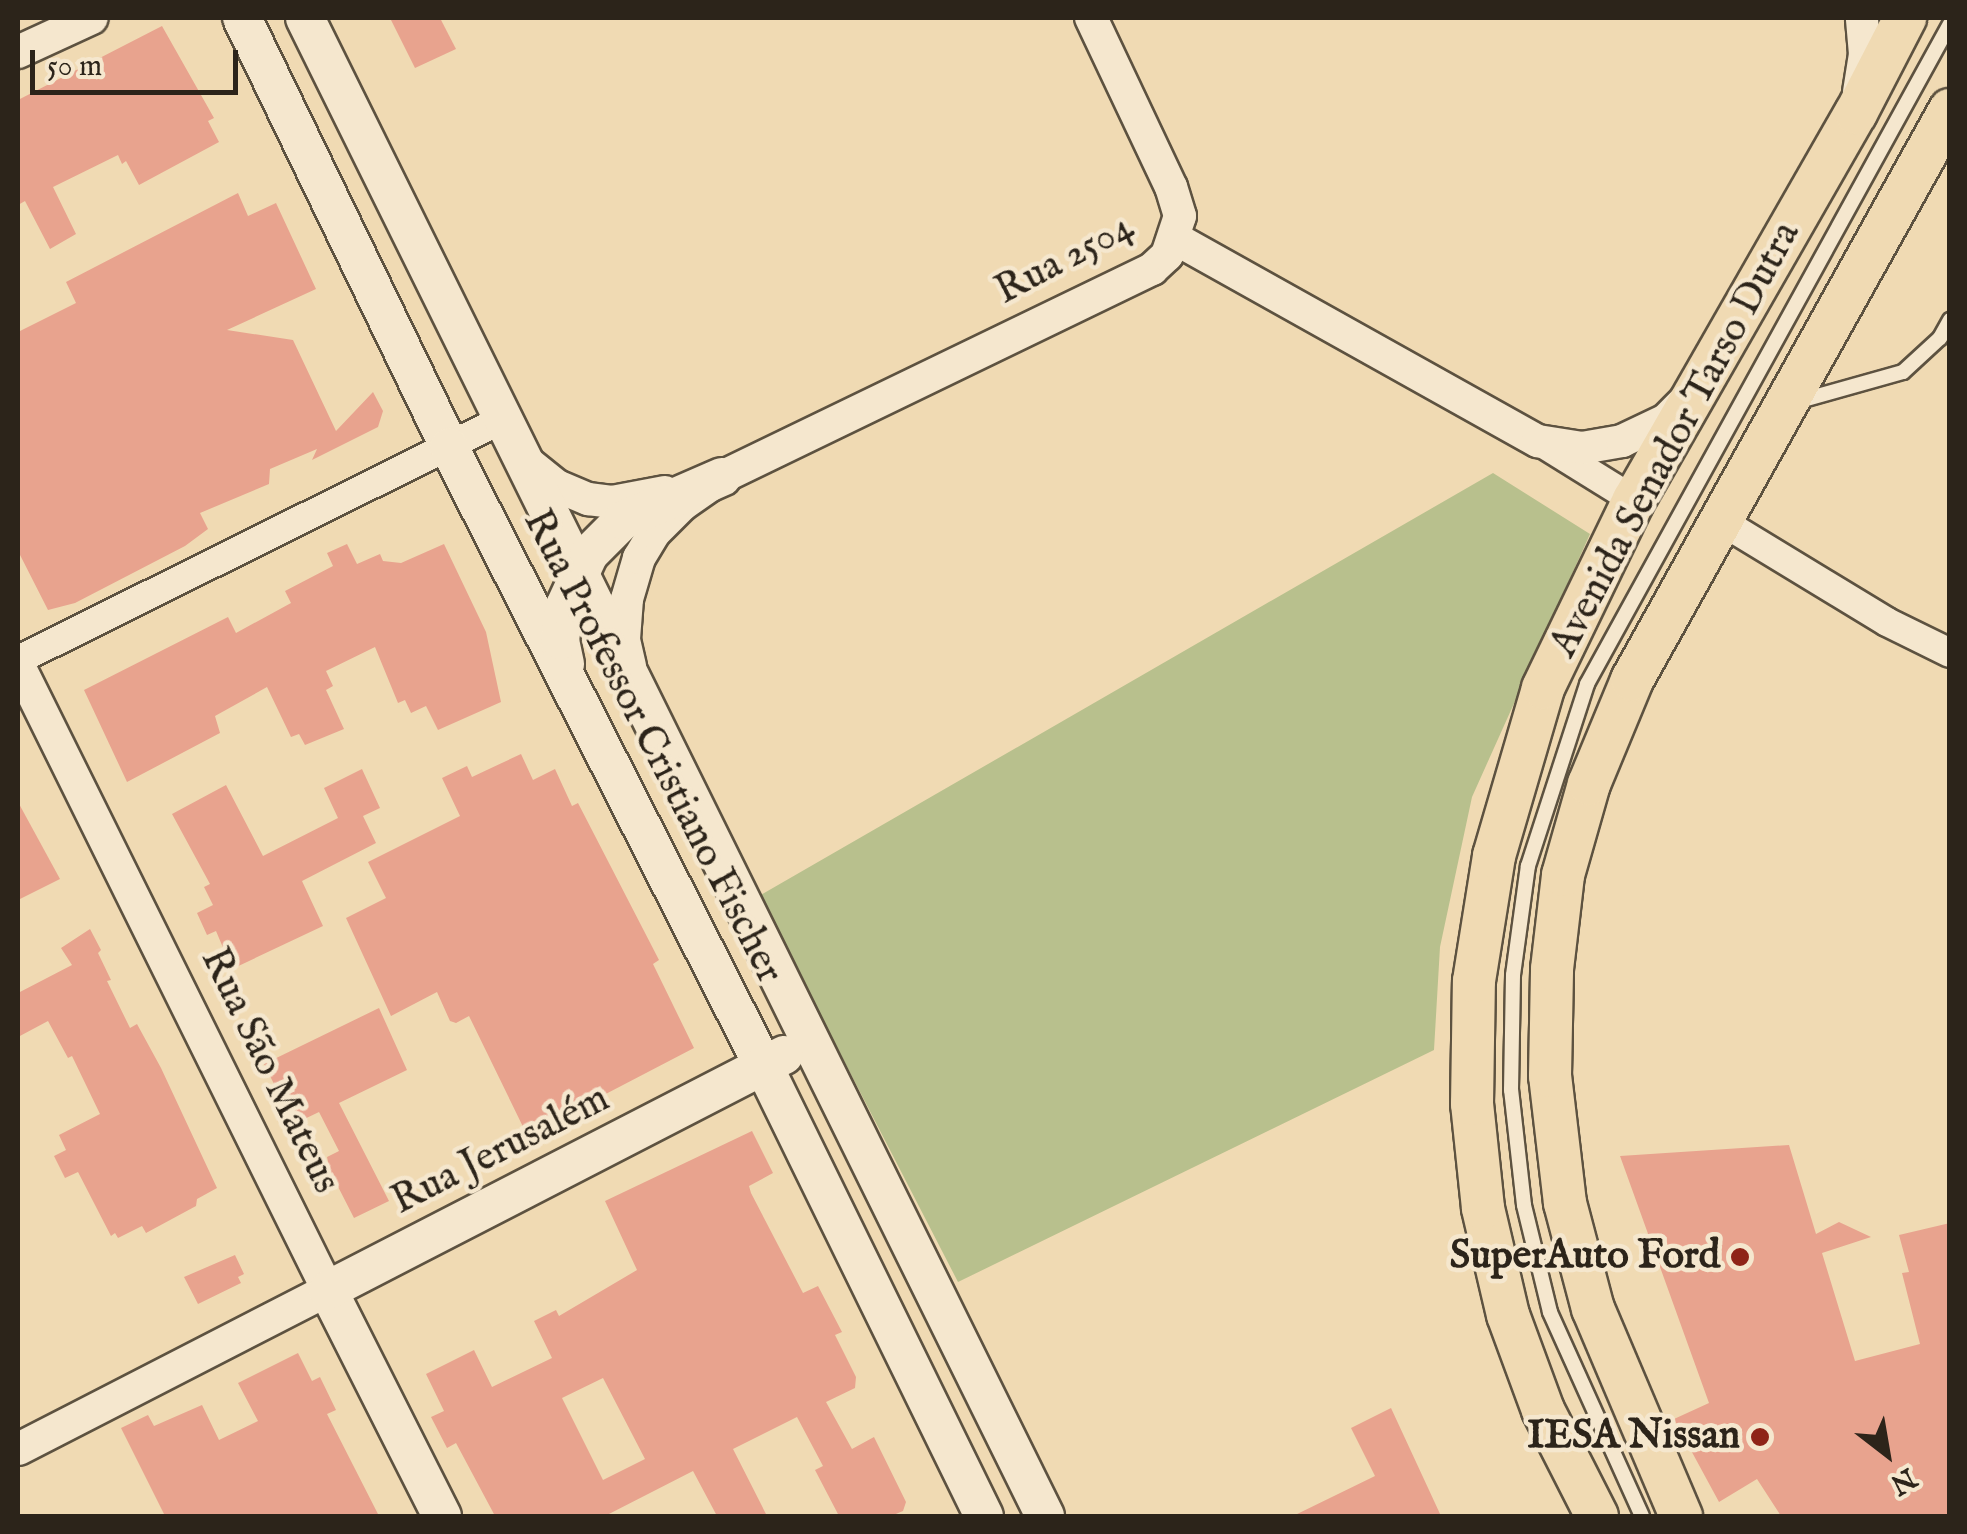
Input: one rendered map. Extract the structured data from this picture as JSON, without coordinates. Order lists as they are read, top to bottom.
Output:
{
  "streets": {
    "main road": [
      "Avenida Senador Tarso Dutra",
      "Rua Professor Cristiano Fischer",
      "Rua São Mateus",
      "Rua Jerusalém"
    ],
    "street": ["Rua 2504"]
  },
  "crossings": [
    ["Rua 2504", "Avenida Senador Tarso Dutra"],
    ["Rua 2504", "Rua Professor Cristiano Fischer"],
    ["Rua Professor Cristiano Fischer", "Rua Jerusalém"],
    ["Rua São Mateus", "Rua Jerusalém"]
  ],
  "places": ["SuperAuto Ford", "IESA Nissan"],
  "scale_bar": "50 m",
  "north": "bottom right"
}
